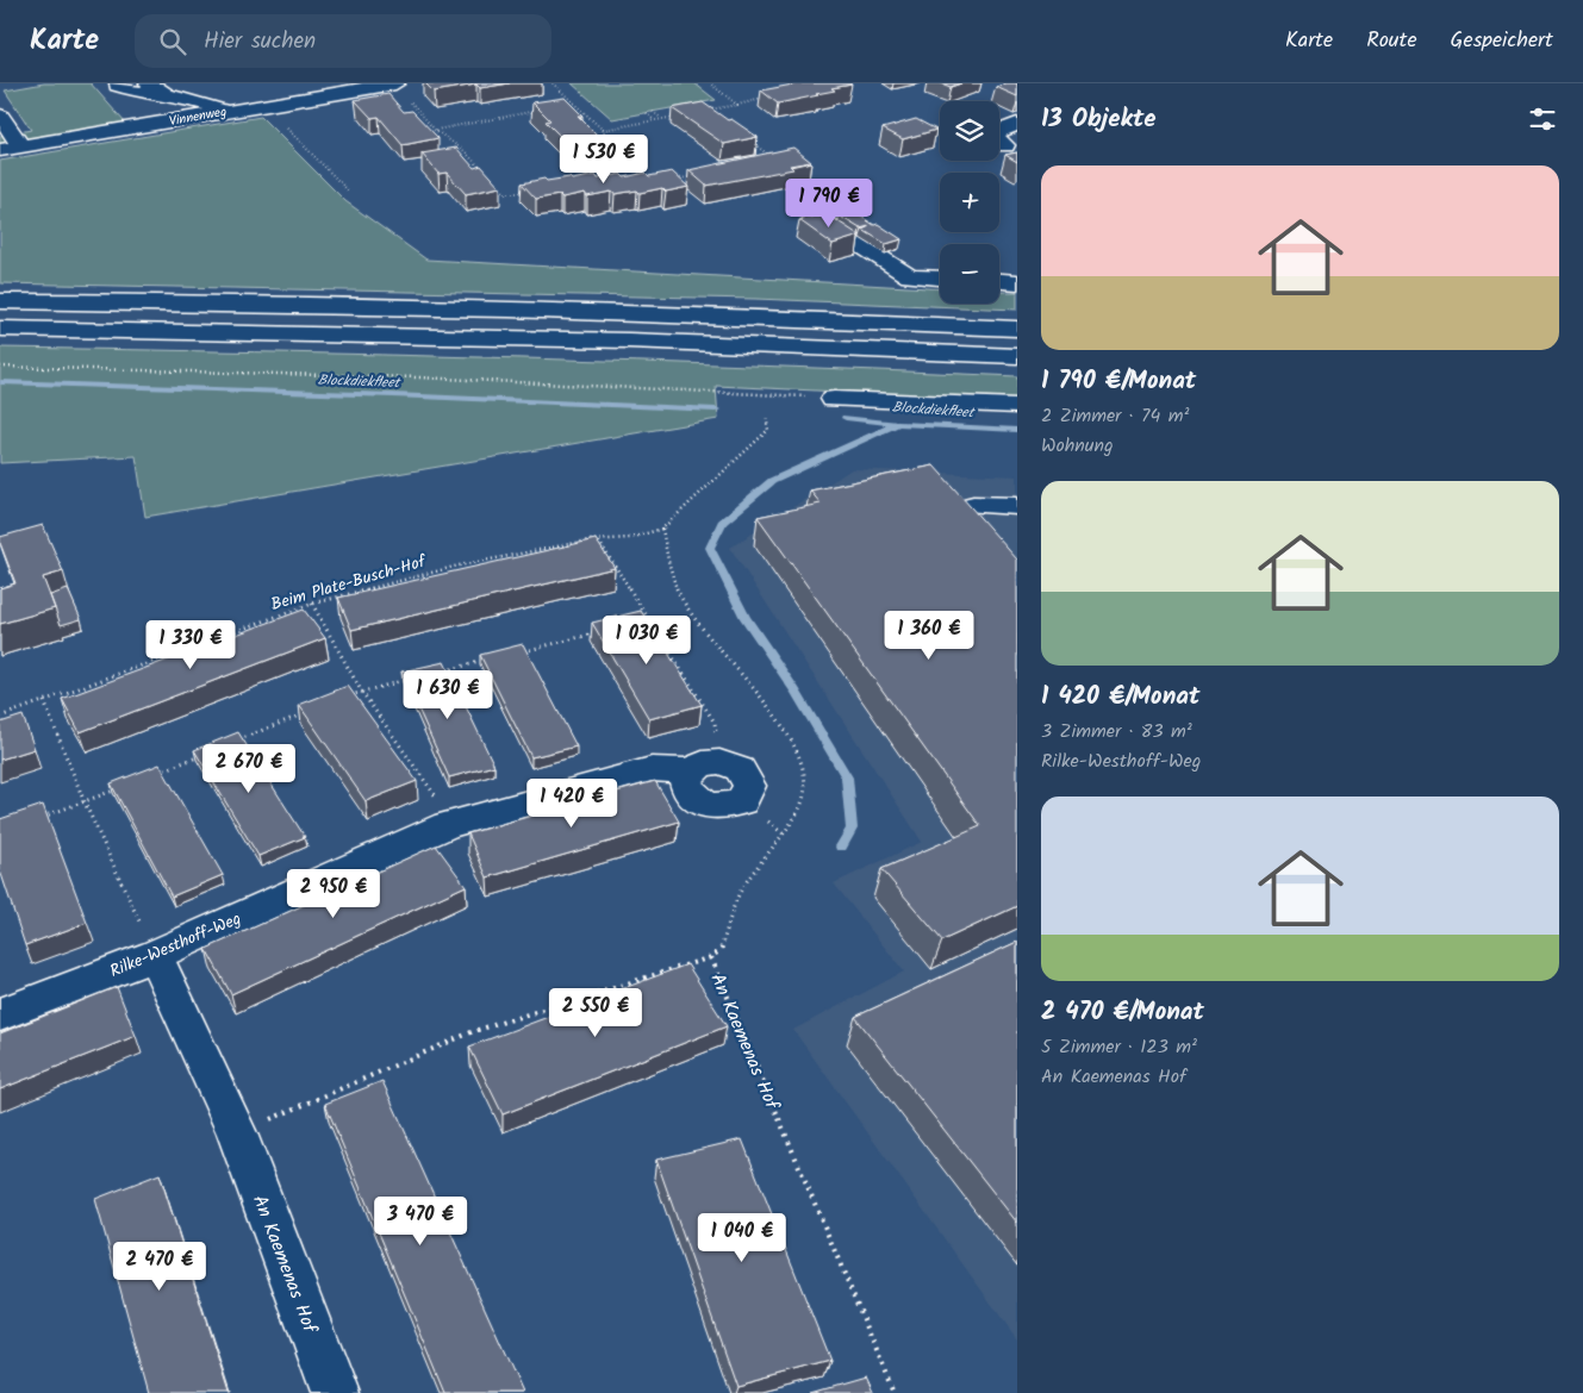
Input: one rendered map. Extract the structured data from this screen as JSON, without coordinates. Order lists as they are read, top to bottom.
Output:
{
  "streets": {
    "main road": ["Vinnenweg", "Rilke-Westhoff-Weg", "An Kaemenas Hof"],
    "path": ["Beim Plate-Busch-Hof"]
  },
  "crossings": [
    ["Rilke-Westhoff-Weg", "An Kaemenas Hof"]
  ],
  "water": ["Blockdiekfleet"],
  "page": {
    "header": "Karte",
    "search": "Hier suchen",
    "nav": ["Karte", "Route", "Gespeichert"],
    "heading": "13 Objekte",
    "map_buttons": ["+", "−"],
    "price": [
      "1 530 €",
      "1 790 €",
      "1 360 €",
      "1 030 €",
      "1 330 €",
      "1 630 €",
      "2 670 €",
      "1 420 €",
      "2 950 €",
      "2 550 €",
      "3 470 €",
      "1 040 €",
      "2 470 €"
    ],
    "list": [
      {
        "name": "1 790 €/Monat",
        "note": "2 Zimmer · 74 m² · Wohnung"
      },
      {
        "name": "1 420 €/Monat",
        "note": "3 Zimmer · 83 m² · Rilke-Westhoff-Weg"
      },
      {
        "name": "2 470 €/Monat",
        "note": "5 Zimmer · 123 m² · An Kaemenas Hof"
      }
    ]
  }
}
